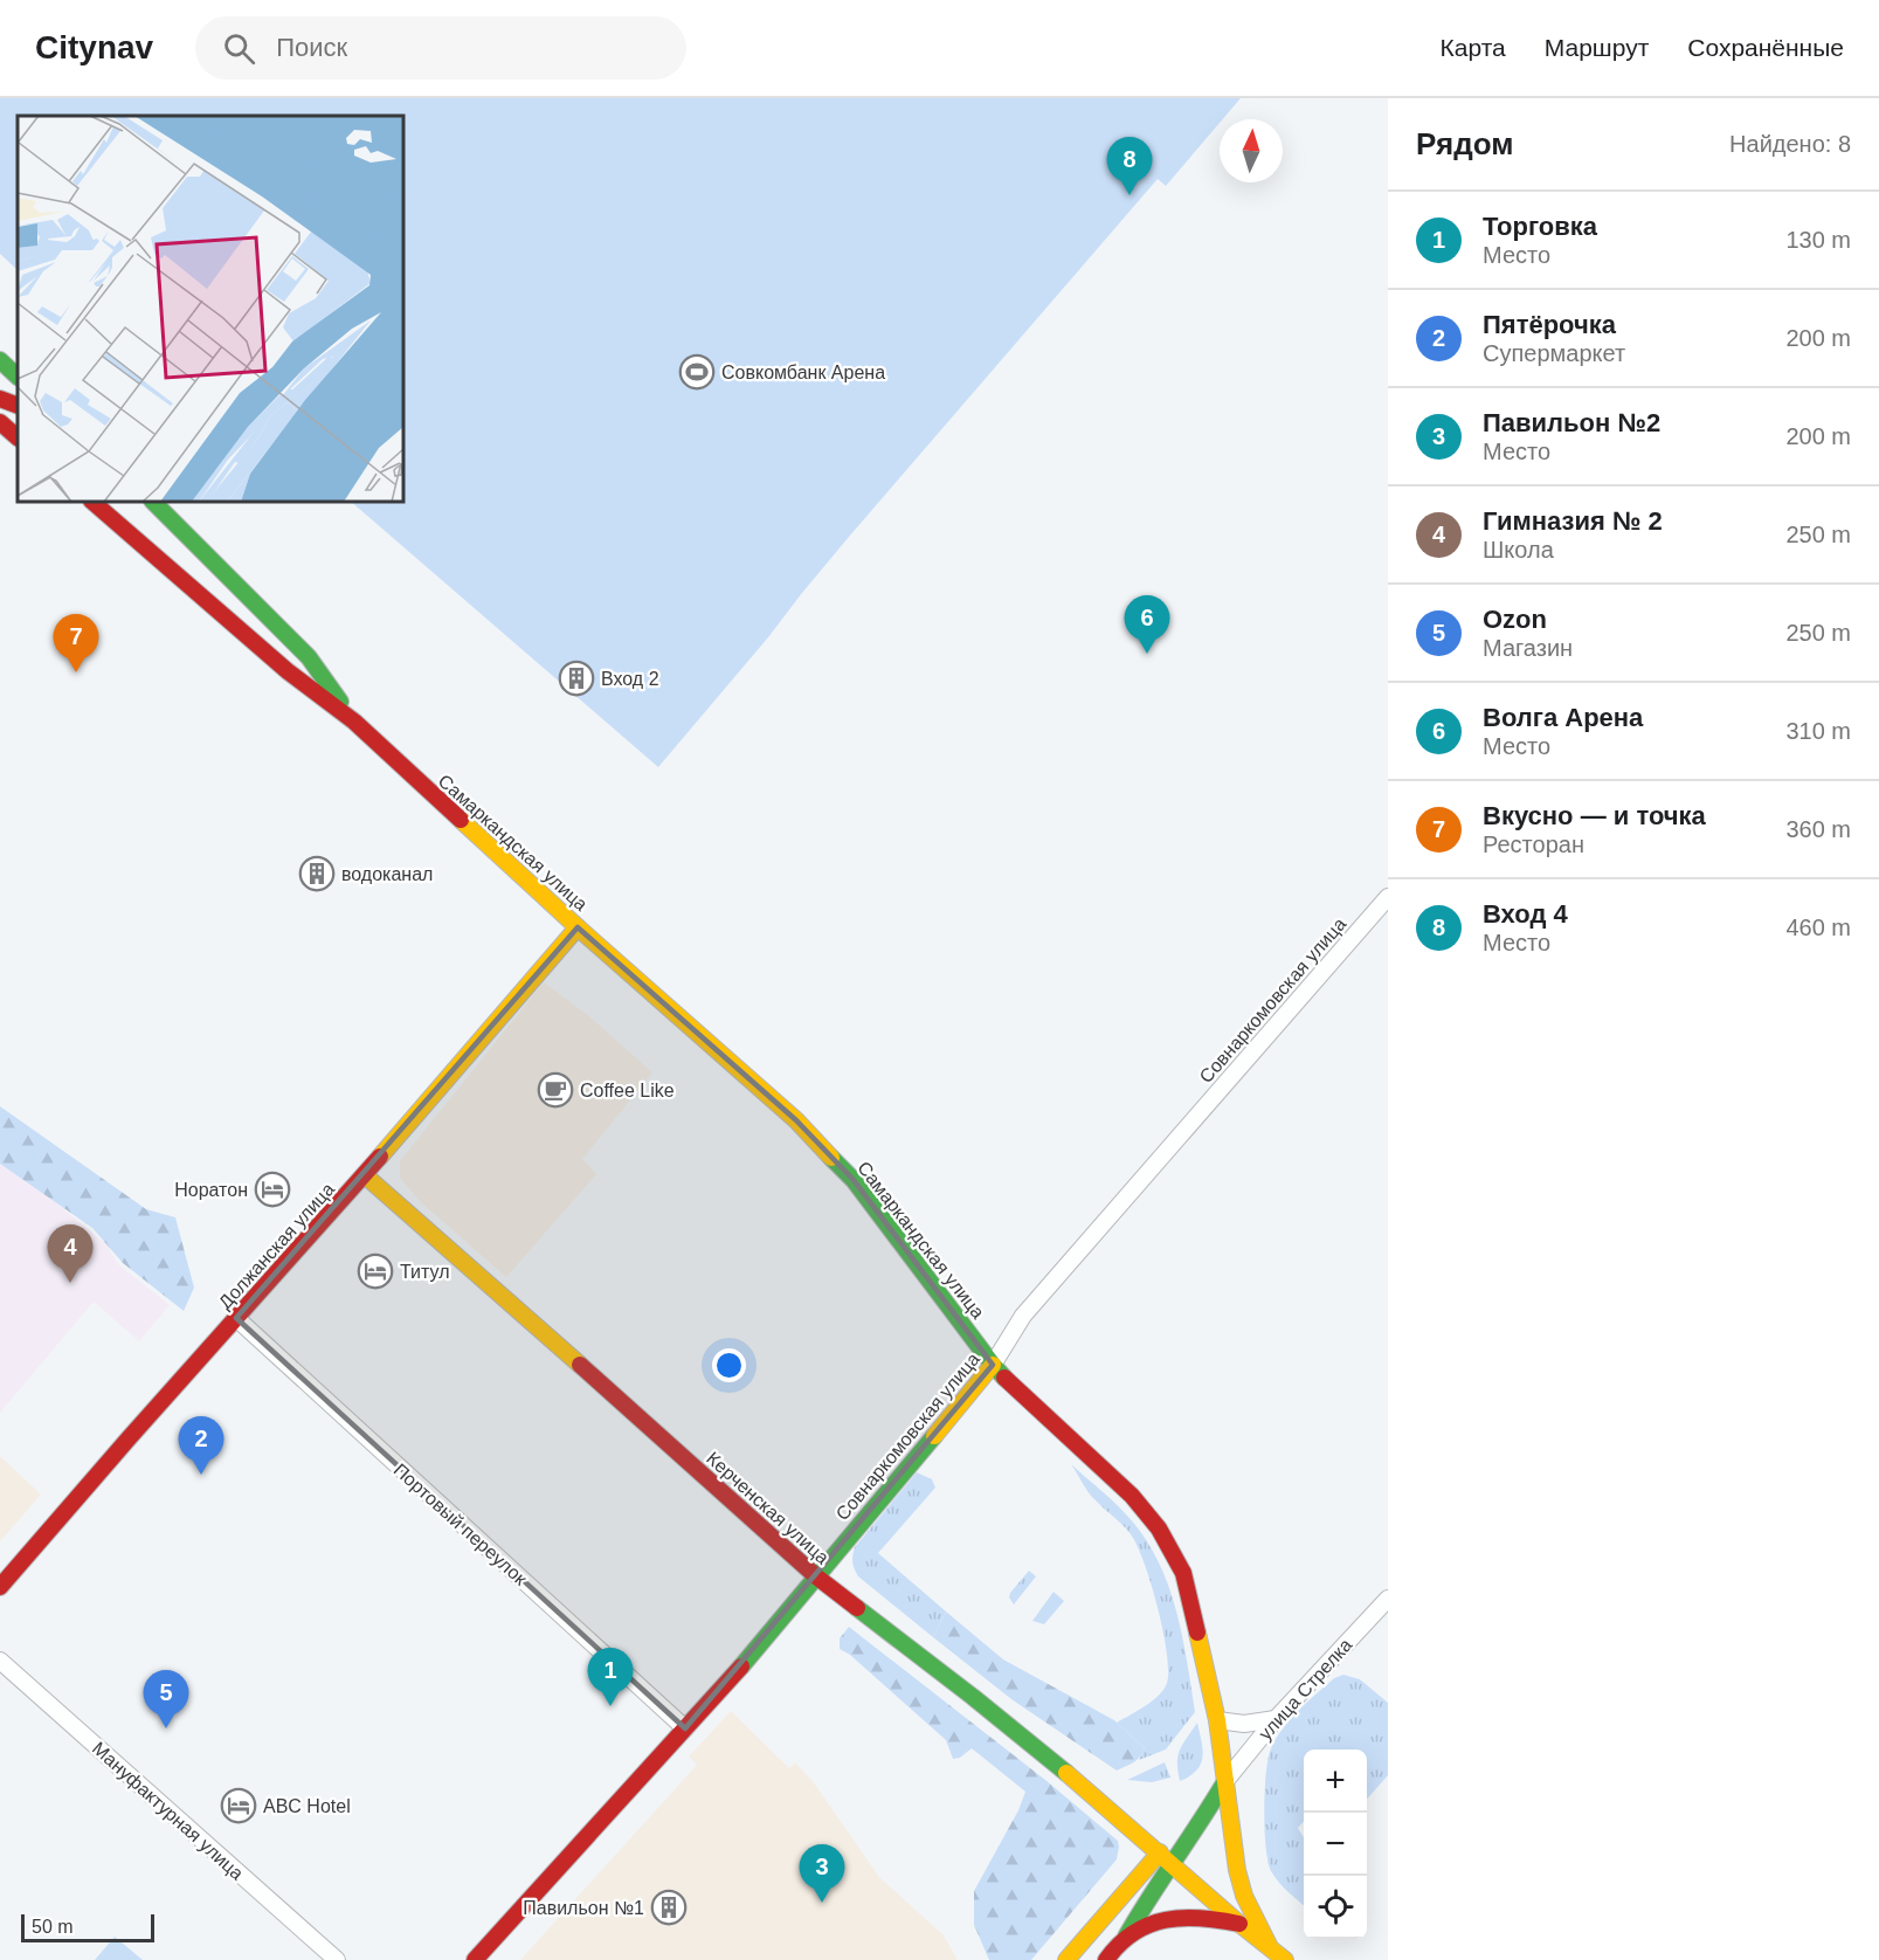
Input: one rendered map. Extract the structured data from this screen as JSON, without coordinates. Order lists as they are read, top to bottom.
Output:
{
  "streets": {
    "main road": [
      "Самаркандская улица",
      "Совнаркомовская улица",
      "Должанская улица",
      "Керченская улица"
    ],
    "street": ["Портовый переулок", "улица Стрелка", "Мануфактурная улица"]
  },
  "crossings": [
    ["Самаркандская улица", "Совнаркомовская улица"],
    ["Самаркандская улица", "Должанская улица"],
    ["Самаркандская улица", "Керченская улица"],
    ["Самаркандская улица", "улица Стрелка"],
    ["Совнаркомовская улица", "Керченская улица"],
    ["Совнаркомовская улица", "Портовый переулок"],
    ["Должанская улица", "Керченская улица"],
    ["Должанская улица", "Портовый переулок"]
  ],
  "places": {
    "sports": ["Совкомбанк Арена"],
    "building": ["Вход 2", "водоканал", "Павильон №1"],
    "cafe": ["Coffee Like"],
    "hotel": ["Норатон", "Титул", "ABC Hotel"]
  },
  "scale_bar": "50 m",
  "north": "top",
  "page": {
    "header": "Citynav",
    "search": "Поиск",
    "nav": ["Карта", "Маршрут", "Сохранённые"],
    "heading": ["Рядом", "Найдено: 8"],
    "pins": [
      "8",
      "6",
      "7",
      "4",
      "2",
      "1",
      "5",
      "3"
    ],
    "list": [
      {
        "mark": "1",
        "name": "Торговка",
        "note": "Место",
        "value": "130 m"
      },
      {
        "mark": "2",
        "name": "Пятёрочка",
        "note": "Супермаркет",
        "value": "200 m"
      },
      {
        "mark": "3",
        "name": "Павильон №2",
        "note": "Место",
        "value": "200 m"
      },
      {
        "mark": "4",
        "name": "Гимназия № 2",
        "note": "Школа",
        "value": "250 m"
      },
      {
        "mark": "5",
        "name": "Ozon",
        "note": "Магазин",
        "value": "250 m"
      },
      {
        "mark": "6",
        "name": "Волга Арена",
        "note": "Место",
        "value": "310 m"
      },
      {
        "mark": "7",
        "name": "Вкусно — и точка",
        "note": "Ресторан",
        "value": "360 m"
      },
      {
        "mark": "8",
        "name": "Вход 4",
        "note": "Место",
        "value": "460 m"
      }
    ],
    "map_buttons": ["+", "−"],
    "scale": "50 m"
  }
}
